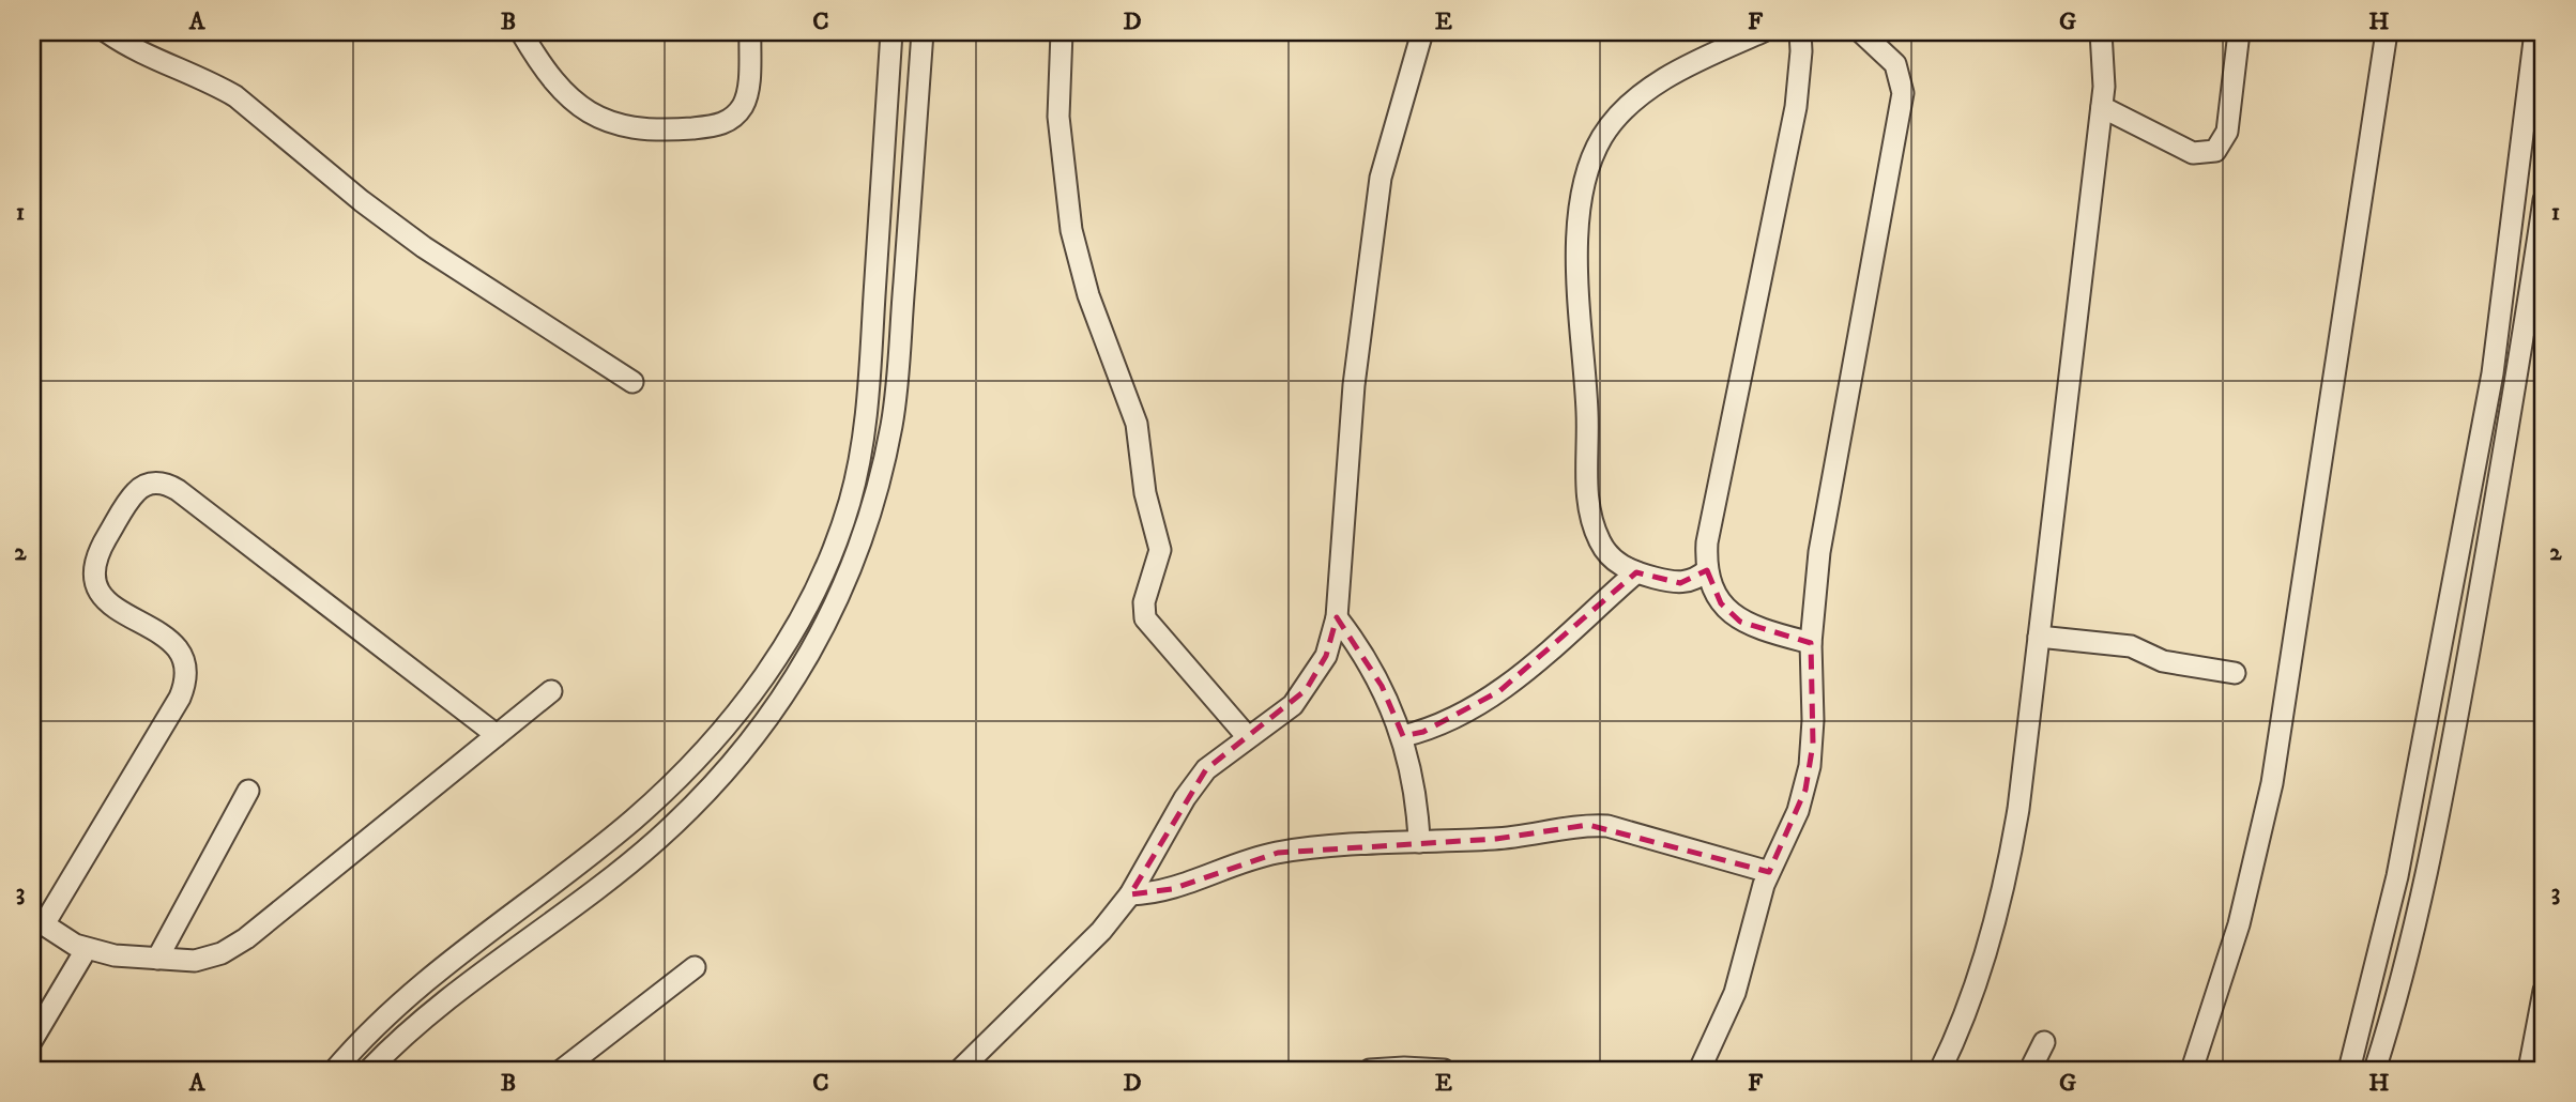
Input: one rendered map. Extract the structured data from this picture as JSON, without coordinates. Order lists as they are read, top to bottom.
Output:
{
  "grid": {
    "columns": [
      "A",
      "B",
      "C",
      "D",
      "E",
      "F",
      "G",
      "H"
    ],
    "rows": ["1", "2", "3"]
  }
}
